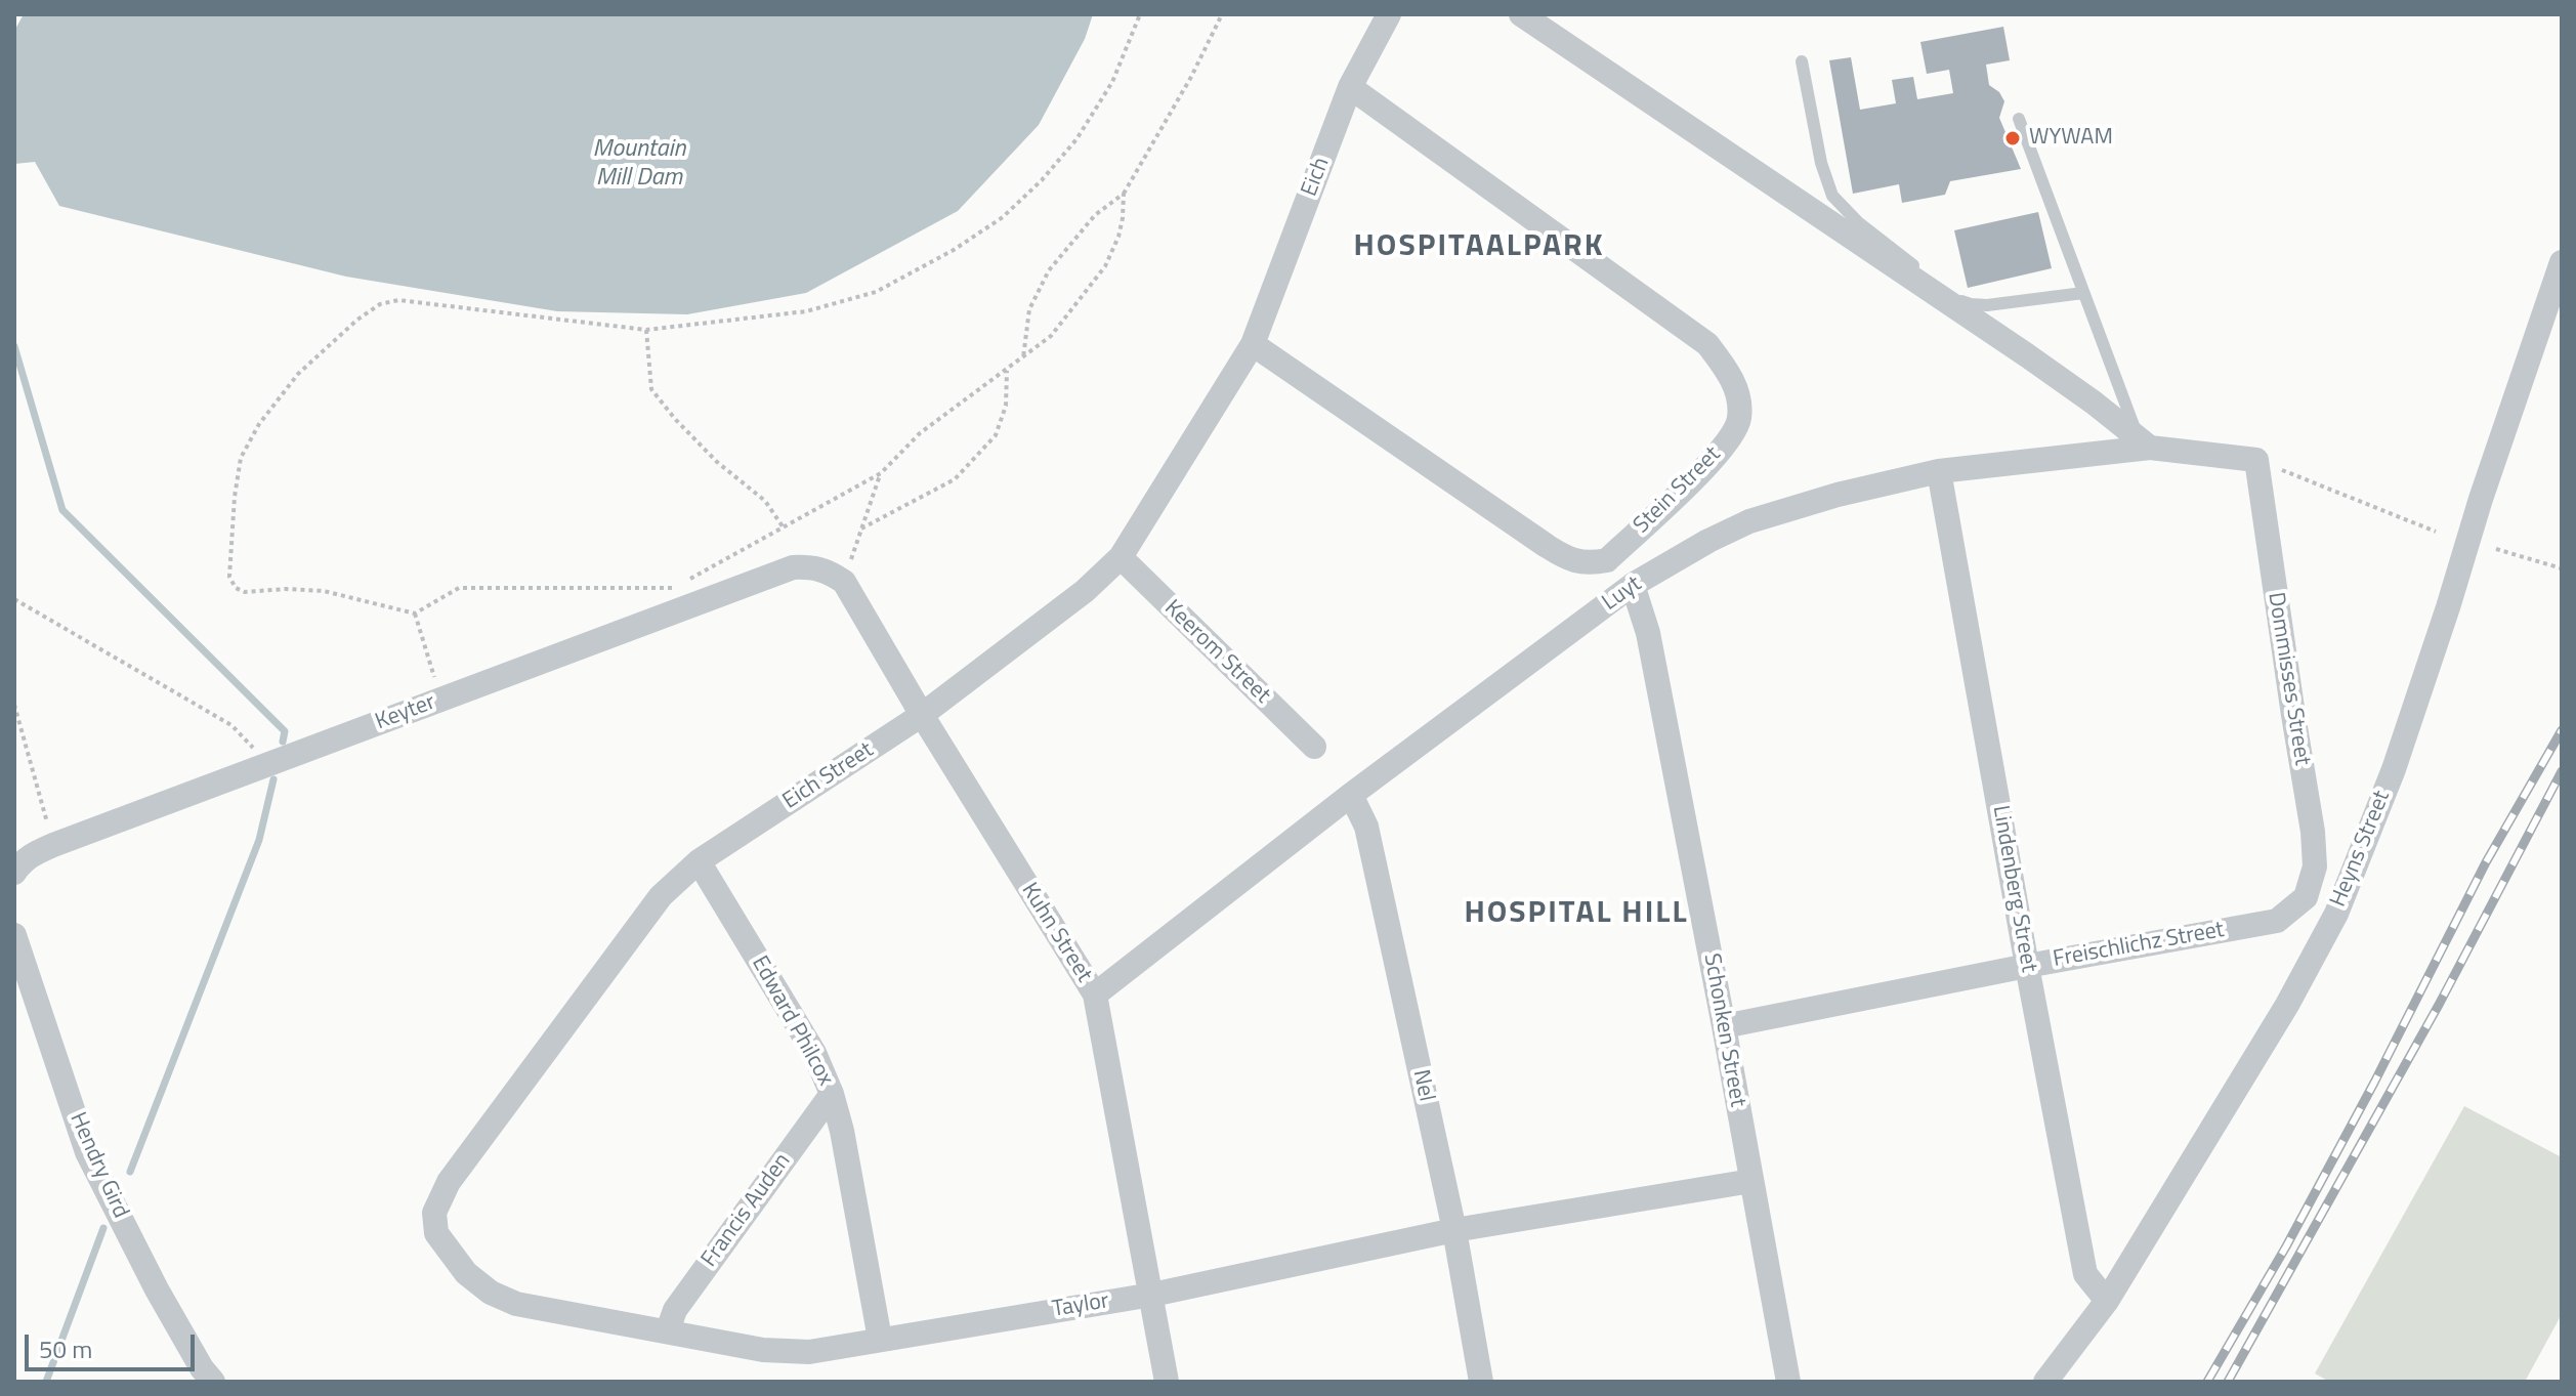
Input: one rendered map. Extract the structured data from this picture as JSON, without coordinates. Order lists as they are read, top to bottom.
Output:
{
  "streets": {
    "street": [
      "Eich",
      "Stein Street",
      "Luyt",
      "Keerom Street",
      "Dommisses Street",
      "Keyter",
      "Eich Street",
      "Heyns Street",
      "Lindenberg Street",
      "Kuhn Street",
      "Freischlichz Street",
      "Edward Philcox",
      "Schonken Street",
      "Nel",
      "Hendry Gird",
      "Francis Auden",
      "Taylor"
    ]
  },
  "crossings": [
    ["Eich", "Stein Street"],
    ["Eich", "Eich Street"],
    ["Stein Street", "Eich Street"],
    ["Luyt", "Dommisses Street"],
    ["Luyt", "Lindenberg Street"],
    ["Luyt", "Kuhn Street"],
    ["Luyt", "Schonken Street"],
    ["Luyt", "Nel"],
    ["Keerom Street", "Eich Street"],
    ["Dommisses Street", "Freischlichz Street"],
    ["Keyter", "Kuhn Street"],
    ["Eich Street", "Kuhn Street"],
    ["Eich Street", "Edward Philcox"],
    ["Eich Street", "Taylor"],
    ["Heyns Street", "Lindenberg Street"],
    ["Lindenberg Street", "Freischlichz Street"],
    ["Kuhn Street", "Taylor"],
    ["Freischlichz Street", "Schonken Street"],
    ["Edward Philcox", "Francis Auden"],
    ["Edward Philcox", "Taylor"],
    ["Schonken Street", "Taylor"],
    ["Nel", "Taylor"],
    ["Francis Auden", "Taylor"]
  ],
  "districts": ["HOSPITAALPARK", "HOSPITAL HILL"],
  "water": ["Mountain Mill Dam"],
  "places": ["WYWAM"],
  "scale_bar": "50 m"
}
